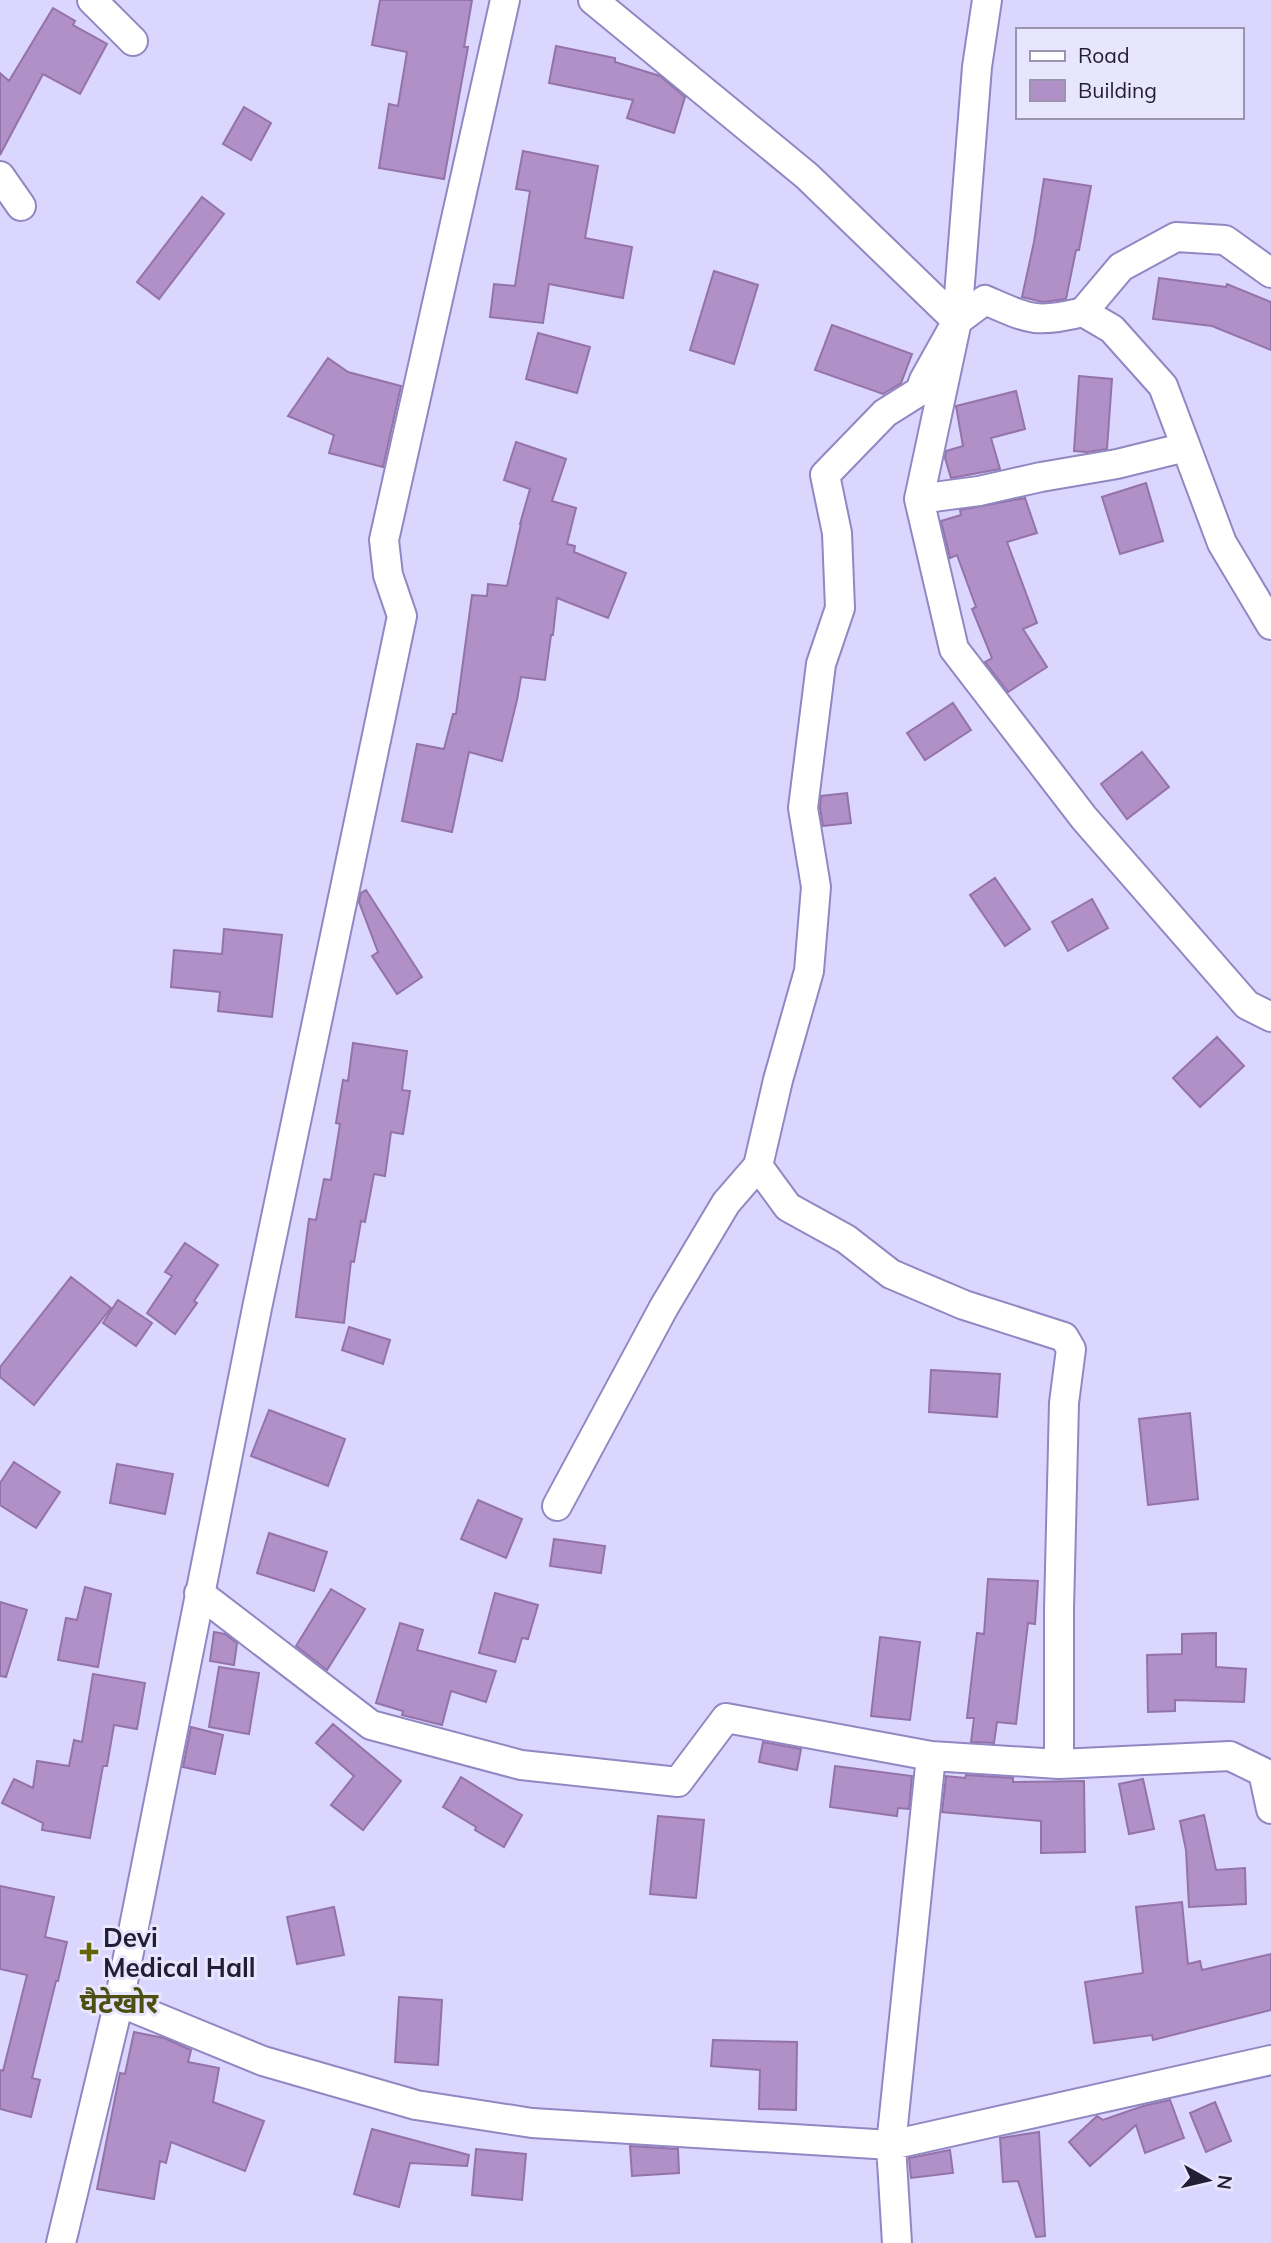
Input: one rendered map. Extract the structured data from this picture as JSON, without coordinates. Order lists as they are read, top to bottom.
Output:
{
  "districts": ["घैटेखोर"],
  "places": {
    "health": ["Devi Medical Hall"]
  },
  "legend": ["Road", "Building"],
  "north": "right"
}
